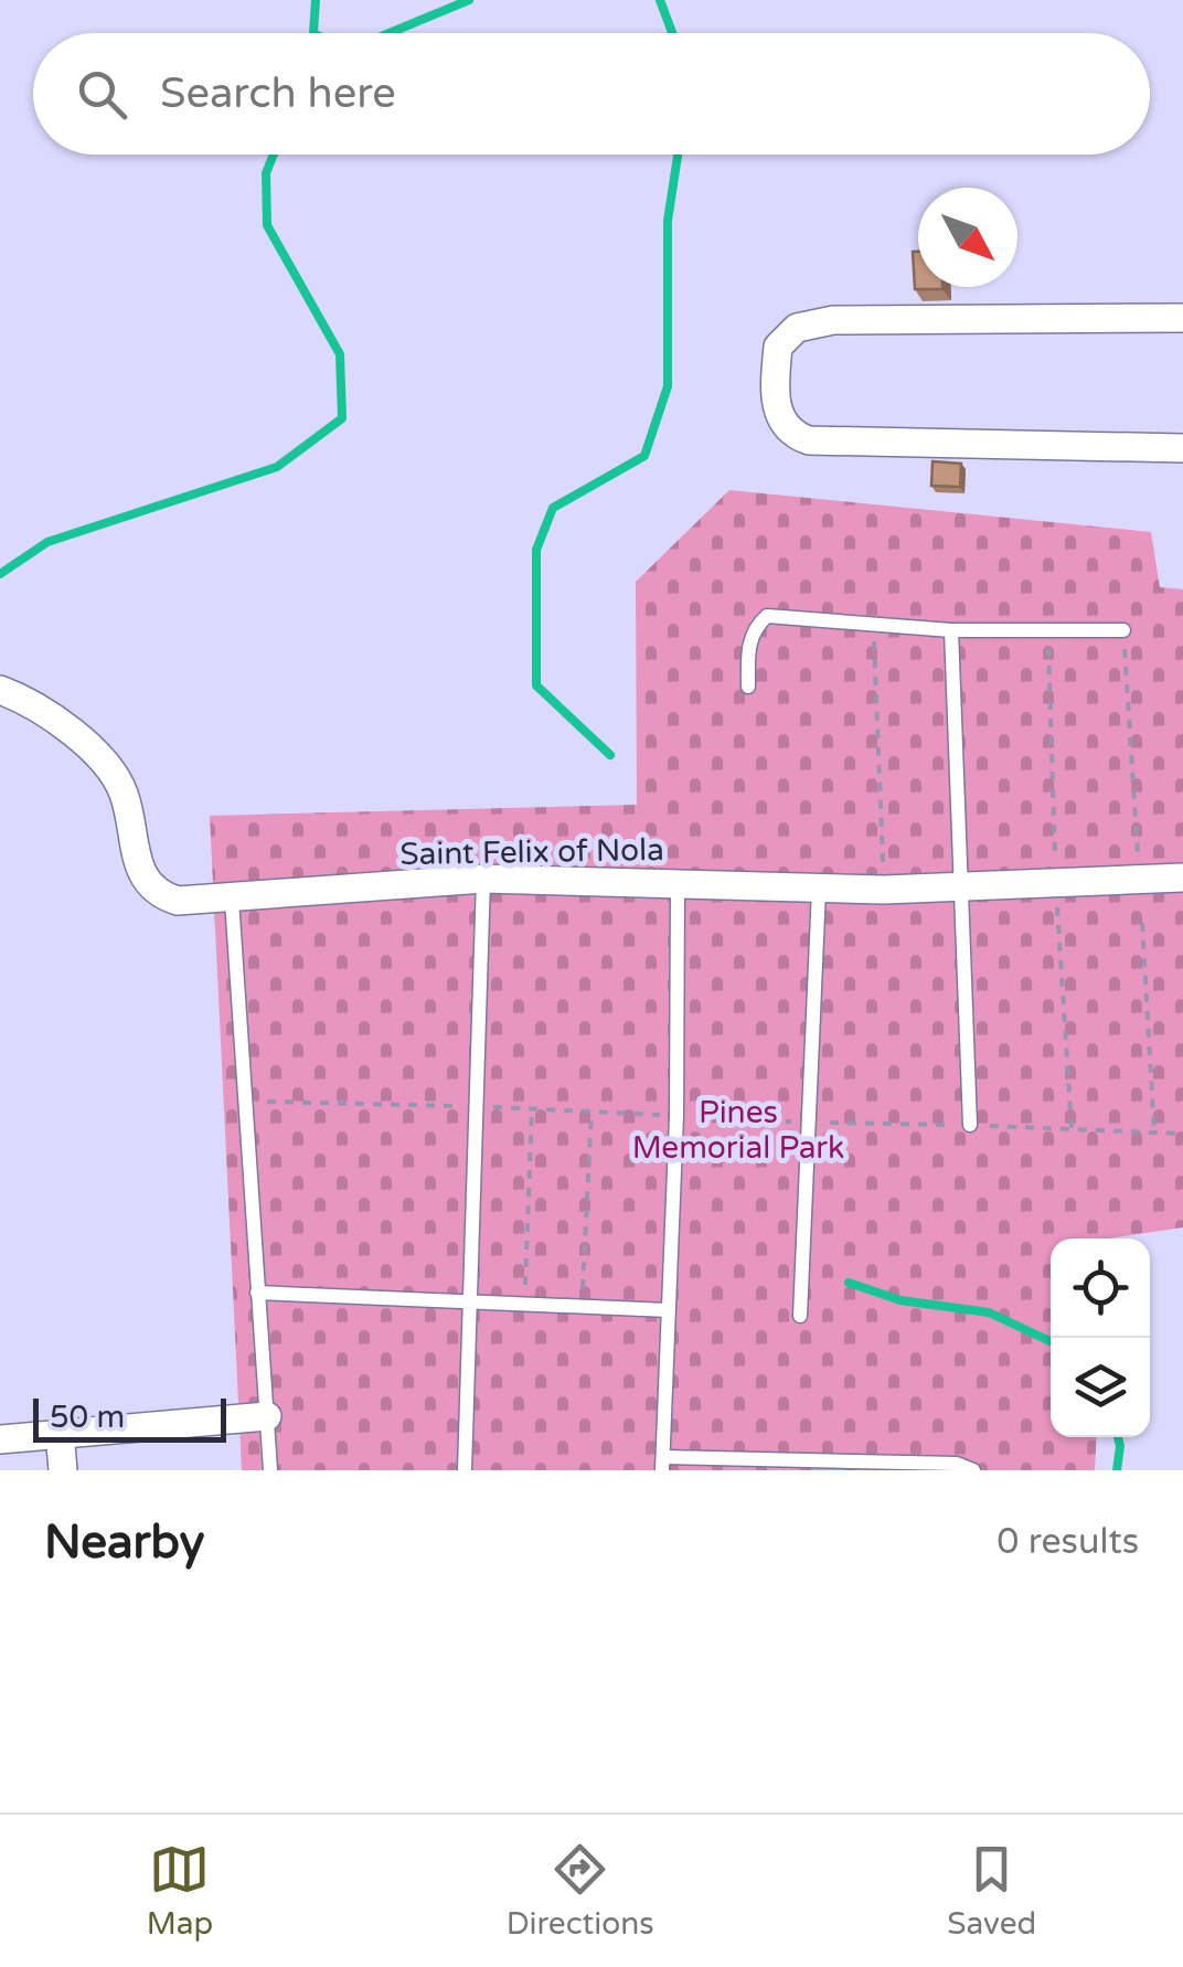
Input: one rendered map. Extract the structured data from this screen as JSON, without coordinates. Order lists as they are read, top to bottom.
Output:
{
  "streets": {
    "street": ["Saint Felix of Nola"]
  },
  "parks": ["Pines Memorial Park"],
  "scale_bar": "50 m",
  "north": "bottom right",
  "page": {
    "search": "Search here",
    "scale": "50 m",
    "heading": ["Nearby", "0 results"],
    "nav": ["Map", "Directions", "Saved"]
  }
}
